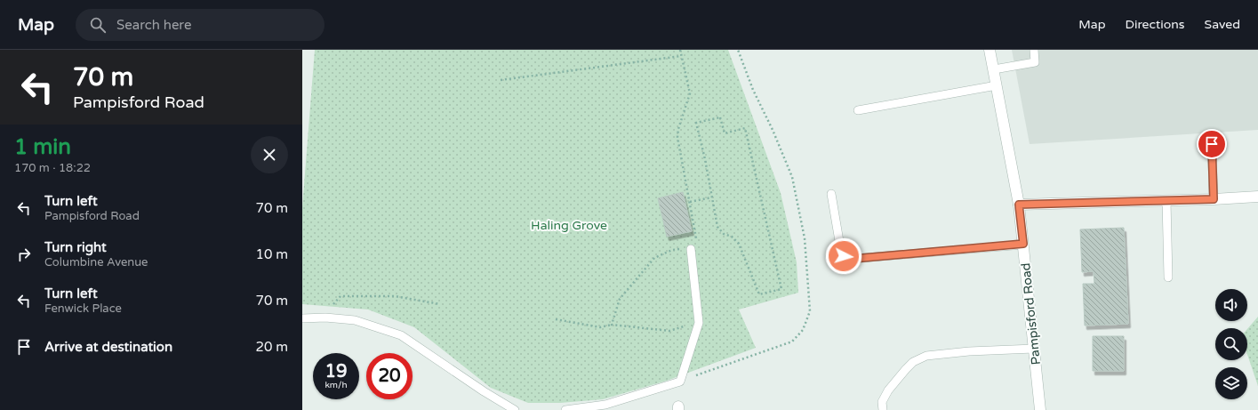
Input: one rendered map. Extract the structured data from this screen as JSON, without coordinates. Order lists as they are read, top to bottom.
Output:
{
  "streets": {
    "street": ["Pampisford Road"]
  },
  "parks": ["Haling Grove"],
  "page": {
    "header": "Map",
    "search": "Search here",
    "nav": ["Map", "Directions", "Saved"],
    "turn": ["70 m", "Pampisford Road"],
    "heading": ["1 min", "170 m · 18:22"],
    "list": [
      {
        "name": "Turn left",
        "note": "Pampisford Road",
        "value": "70 m"
      },
      {
        "name": "Turn right",
        "note": "Columbine Avenue",
        "value": "10 m"
      },
      {
        "name": "Turn left",
        "note": "Fenwick Place",
        "value": "70 m"
      },
      {
        "name": "Arrive at destination",
        "value": "20 m"
      }
    ],
    "speed": "19 km/h",
    "limit": "20"
  }
}
